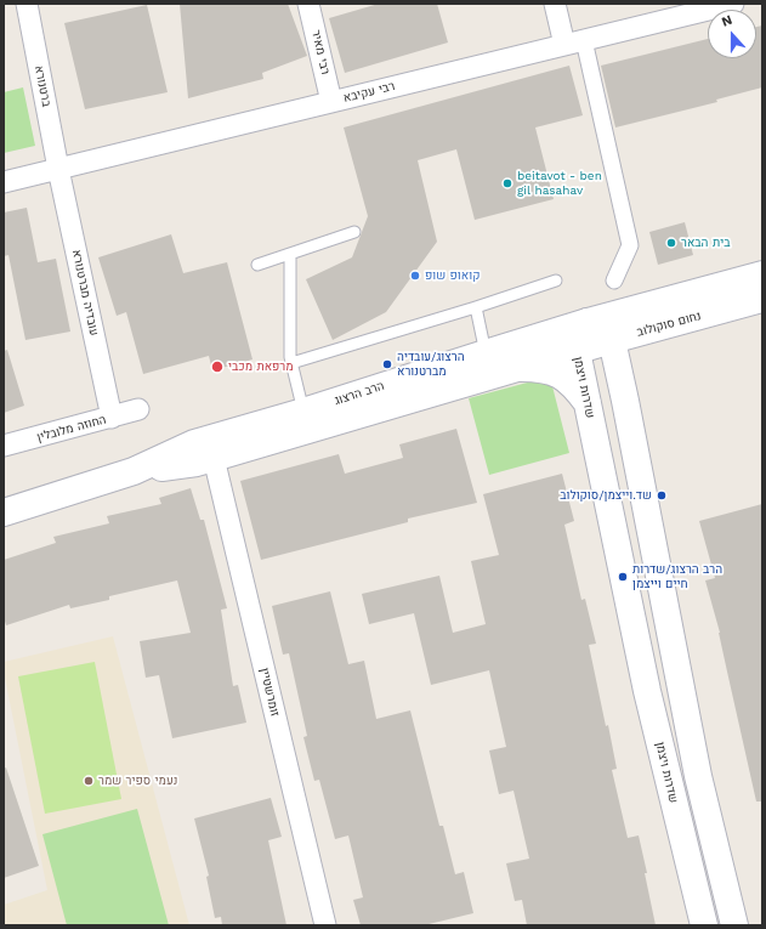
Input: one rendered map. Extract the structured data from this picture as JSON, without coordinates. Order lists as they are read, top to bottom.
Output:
{
  "streets": {
    "main road": ["נחום סוקולוב", "שדרות ויצמן", "הרב הרצוג"],
    "street": [
      "רבי מאיר",
      "ברטנורא",
      "רבי עקיבא",
      "עובדיה מברטנורא",
      "החוזה מלובלין",
      "זומרשטיין"
    ]
  },
  "crossings": [
    ["רבי מאיר", "רבי עקיבא"],
    ["ברטנורא", "רבי עקיבא"],
    ["ברטנורא", "עובדיה מברטנורא"],
    ["רבי עקיבא", "עובדיה מברטנורא"],
    ["עובדיה מברטנורא", "החוזה מלובלין"],
    ["נחום סוקולוב", "שדרות ויצמן"],
    ["נחום סוקולוב", "הרב הרצוג"],
    ["שדרות ויצמן", "הרב הרצוג"],
    ["הרב הרצוג", "זומרשטיין"]
  ],
  "places": [
    "beitavot - ben gil hasahav",
    "בית הבאר",
    "קואופ שופ",
    "הרצוג/עובדיה מברטנורא",
    "מרפאת מכבי",
    "שד.וייצמן/סוקולוב",
    "הרב הרצוג/שדרות חיים וייצמן",
    "נעמי ספיר שמר"
  ],
  "north": "top"
}
